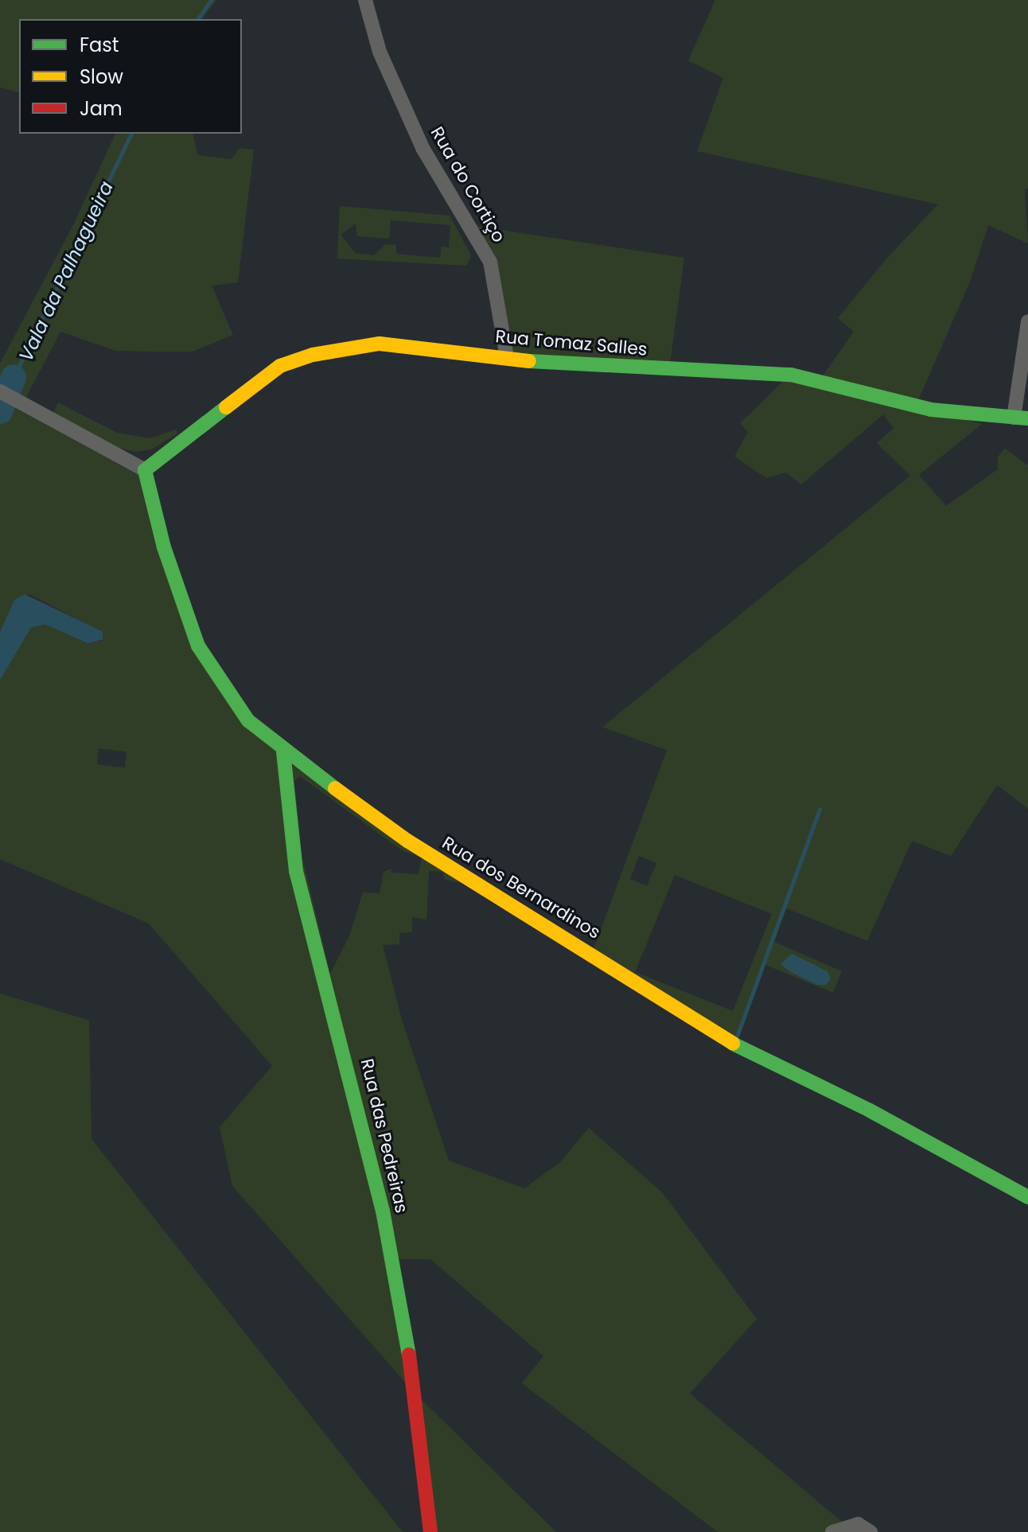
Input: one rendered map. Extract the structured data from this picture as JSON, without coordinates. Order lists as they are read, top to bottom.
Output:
{
  "streets": {
    "street": [
      "Rua do Cortiço",
      "Rua Tomaz Salles",
      "Rua dos Bernardinos",
      "Rua das Pedreiras"
    ]
  },
  "crossings": [
    ["Rua do Cortiço", "Rua Tomaz Salles"],
    ["Rua Tomaz Salles", "Rua dos Bernardinos"],
    ["Rua dos Bernardinos", "Rua das Pedreiras"]
  ],
  "water": ["Vala da Palhagueira"],
  "legend": ["Fast", "Slow", "Jam"]
}
